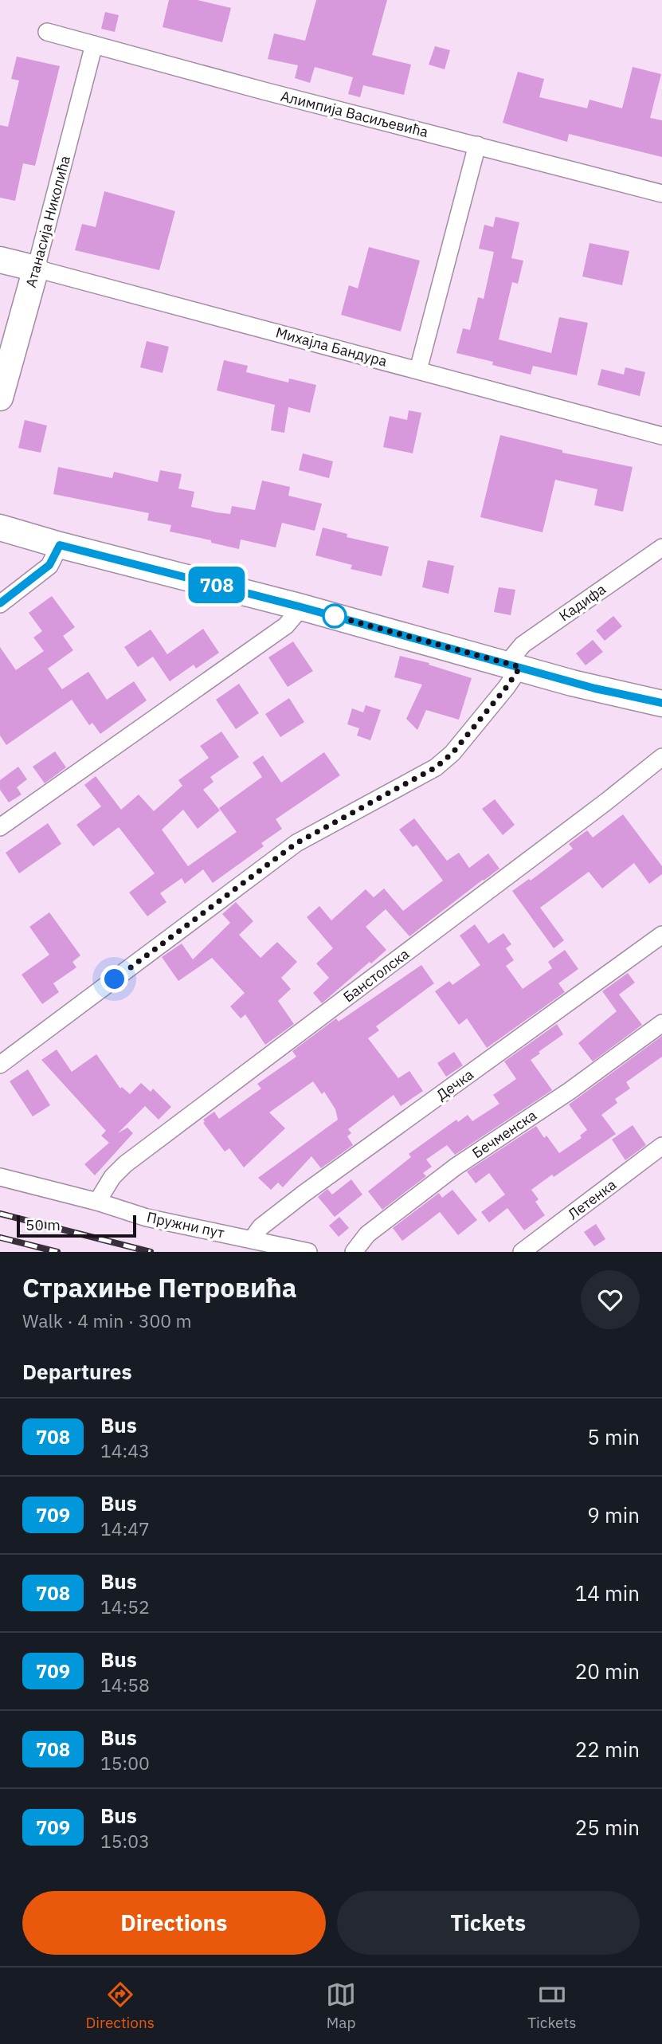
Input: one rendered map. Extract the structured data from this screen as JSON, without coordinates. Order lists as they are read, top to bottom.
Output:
{
  "streets": {
    "street": [
      "Алимпија Васиљевића",
      "Атанасија Николића",
      "Михајла Бандура",
      "Кадифа",
      "Банстолска",
      "Дечка",
      "Бечменска",
      "Летенка",
      "Пружни пут"
    ]
  },
  "crossings": [
    ["Алимпија Васиљевића", "Атанасија Николића"],
    ["Атанасија Николића", "Михајла Бандура"],
    ["Банстолска", "Пружни пут"],
    ["Дечка", "Пружни пут"]
  ],
  "lines": ["bus line 708"],
  "scale_bar": "50 m",
  "page": {
    "on_map": "708",
    "scale": "50 m",
    "heading": [
      ["Страхиње Петровића", "Walk · 4 min · 300 m"],
      "Departures"
    ],
    "list": [
      {
        "mark": "708",
        "name": "Bus",
        "note": "14:43",
        "value": "5 min"
      },
      {
        "mark": "709",
        "name": "Bus",
        "note": "14:47",
        "value": "9 min"
      },
      {
        "mark": "708",
        "name": "Bus",
        "note": "14:52",
        "value": "14 min"
      },
      {
        "mark": "709",
        "name": "Bus",
        "note": "14:58",
        "value": "20 min"
      },
      {
        "mark": "708",
        "name": "Bus",
        "note": "15:00",
        "value": "22 min"
      },
      {
        "mark": "709",
        "name": "Bus",
        "note": "15:03",
        "value": "25 min"
      }
    ],
    "buttons": ["Directions", "Tickets"],
    "tabs": ["Directions", "Map", "Tickets"]
  }
}
